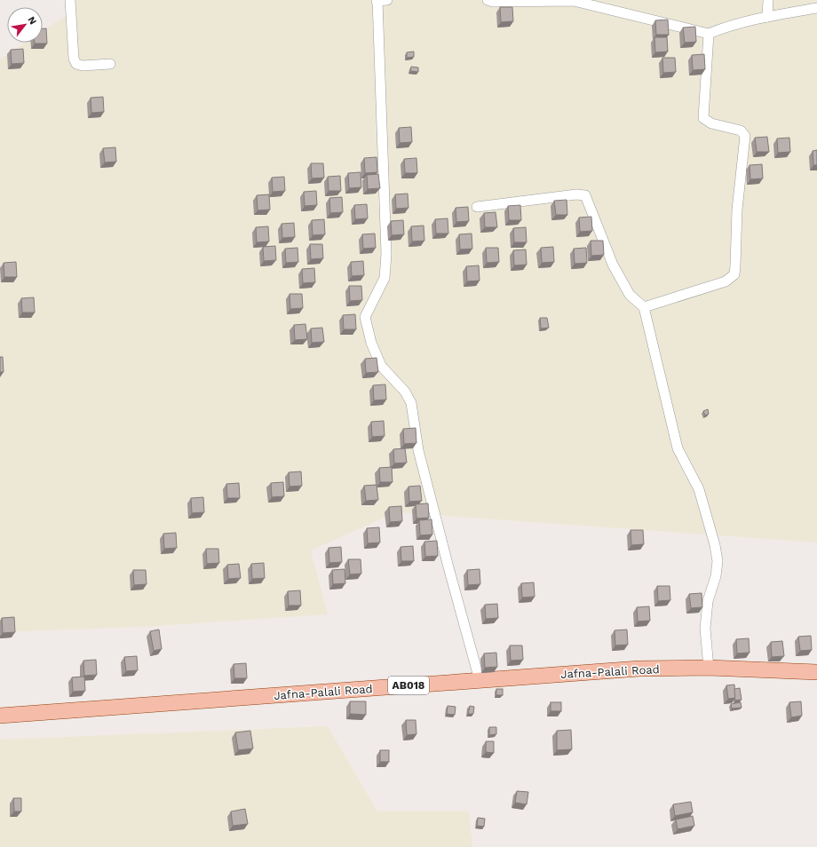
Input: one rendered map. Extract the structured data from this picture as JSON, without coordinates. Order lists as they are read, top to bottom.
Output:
{
  "streets": {
    "main road": ["Jafna-Palali Road", "AB018"]
  },
  "north": "top right"
}
